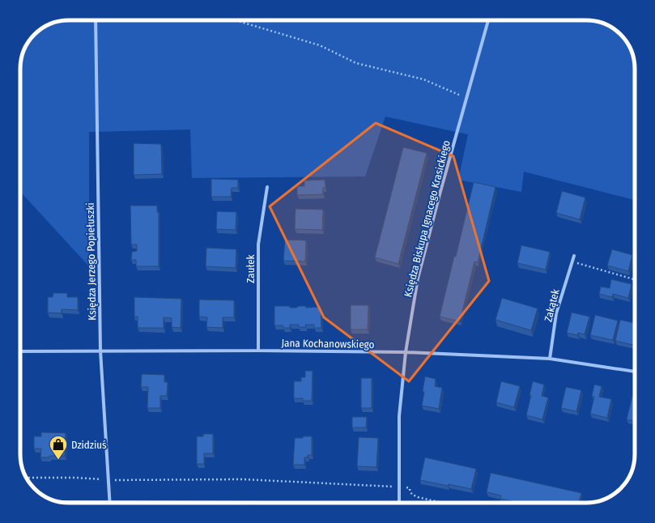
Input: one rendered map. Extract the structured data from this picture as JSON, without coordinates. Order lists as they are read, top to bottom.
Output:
{
  "streets": {
    "street": [
      "Księdza Biskupa Ignacego Krasickiego",
      "Księdza Jerzego Popiełuszki",
      "Zaułek",
      "Zakątek",
      "Jana Kochanowskiego"
    ]
  },
  "crossings": [
    ["Księdza Biskupa Ignacego Krasickiego", "Jana Kochanowskiego"],
    ["Księdza Jerzego Popiełuszki", "Jana Kochanowskiego"],
    ["Zaułek", "Jana Kochanowskiego"],
    ["Zakątek", "Jana Kochanowskiego"]
  ],
  "places": {
    "shop": ["Dzidziuś"]
  }
}
